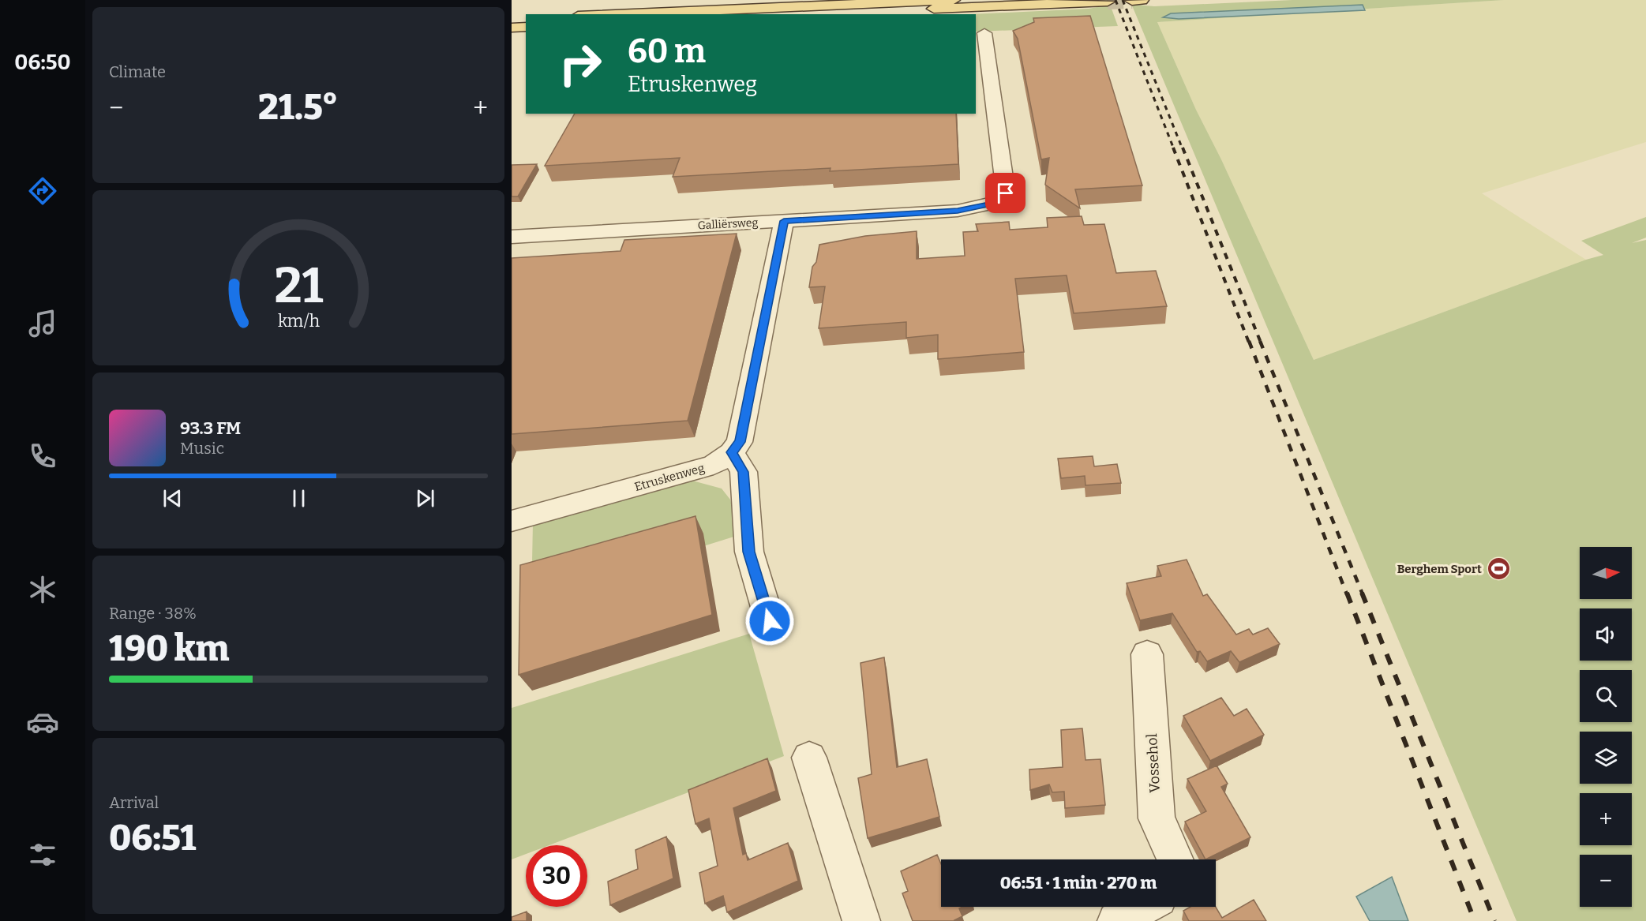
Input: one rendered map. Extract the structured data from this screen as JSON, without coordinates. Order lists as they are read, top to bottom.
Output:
{
  "streets": {
    "street": ["Galliërsweg", "Etruskenweg", "Vossehol"]
  },
  "places": {
    "sports": ["Berghem Sport"]
  },
  "north": "right",
  "page": {
    "tabs": "06:50",
    "tile": [
      "Climate",
      ["Range · 38%", "190 km"],
      ["Arrival", "06:51"]
    ],
    "turn": ["60 m", "Etruskenweg"],
    "heat": ["−", "21.5°", "+"],
    "song": ["93.3 FM", "Music"],
    "map_buttons": ["+", "−"],
    "limit": "30",
    "trip": "06:51 · 1 min · 270 m",
    "gauge": ["21", "km/h"]
  }
}
